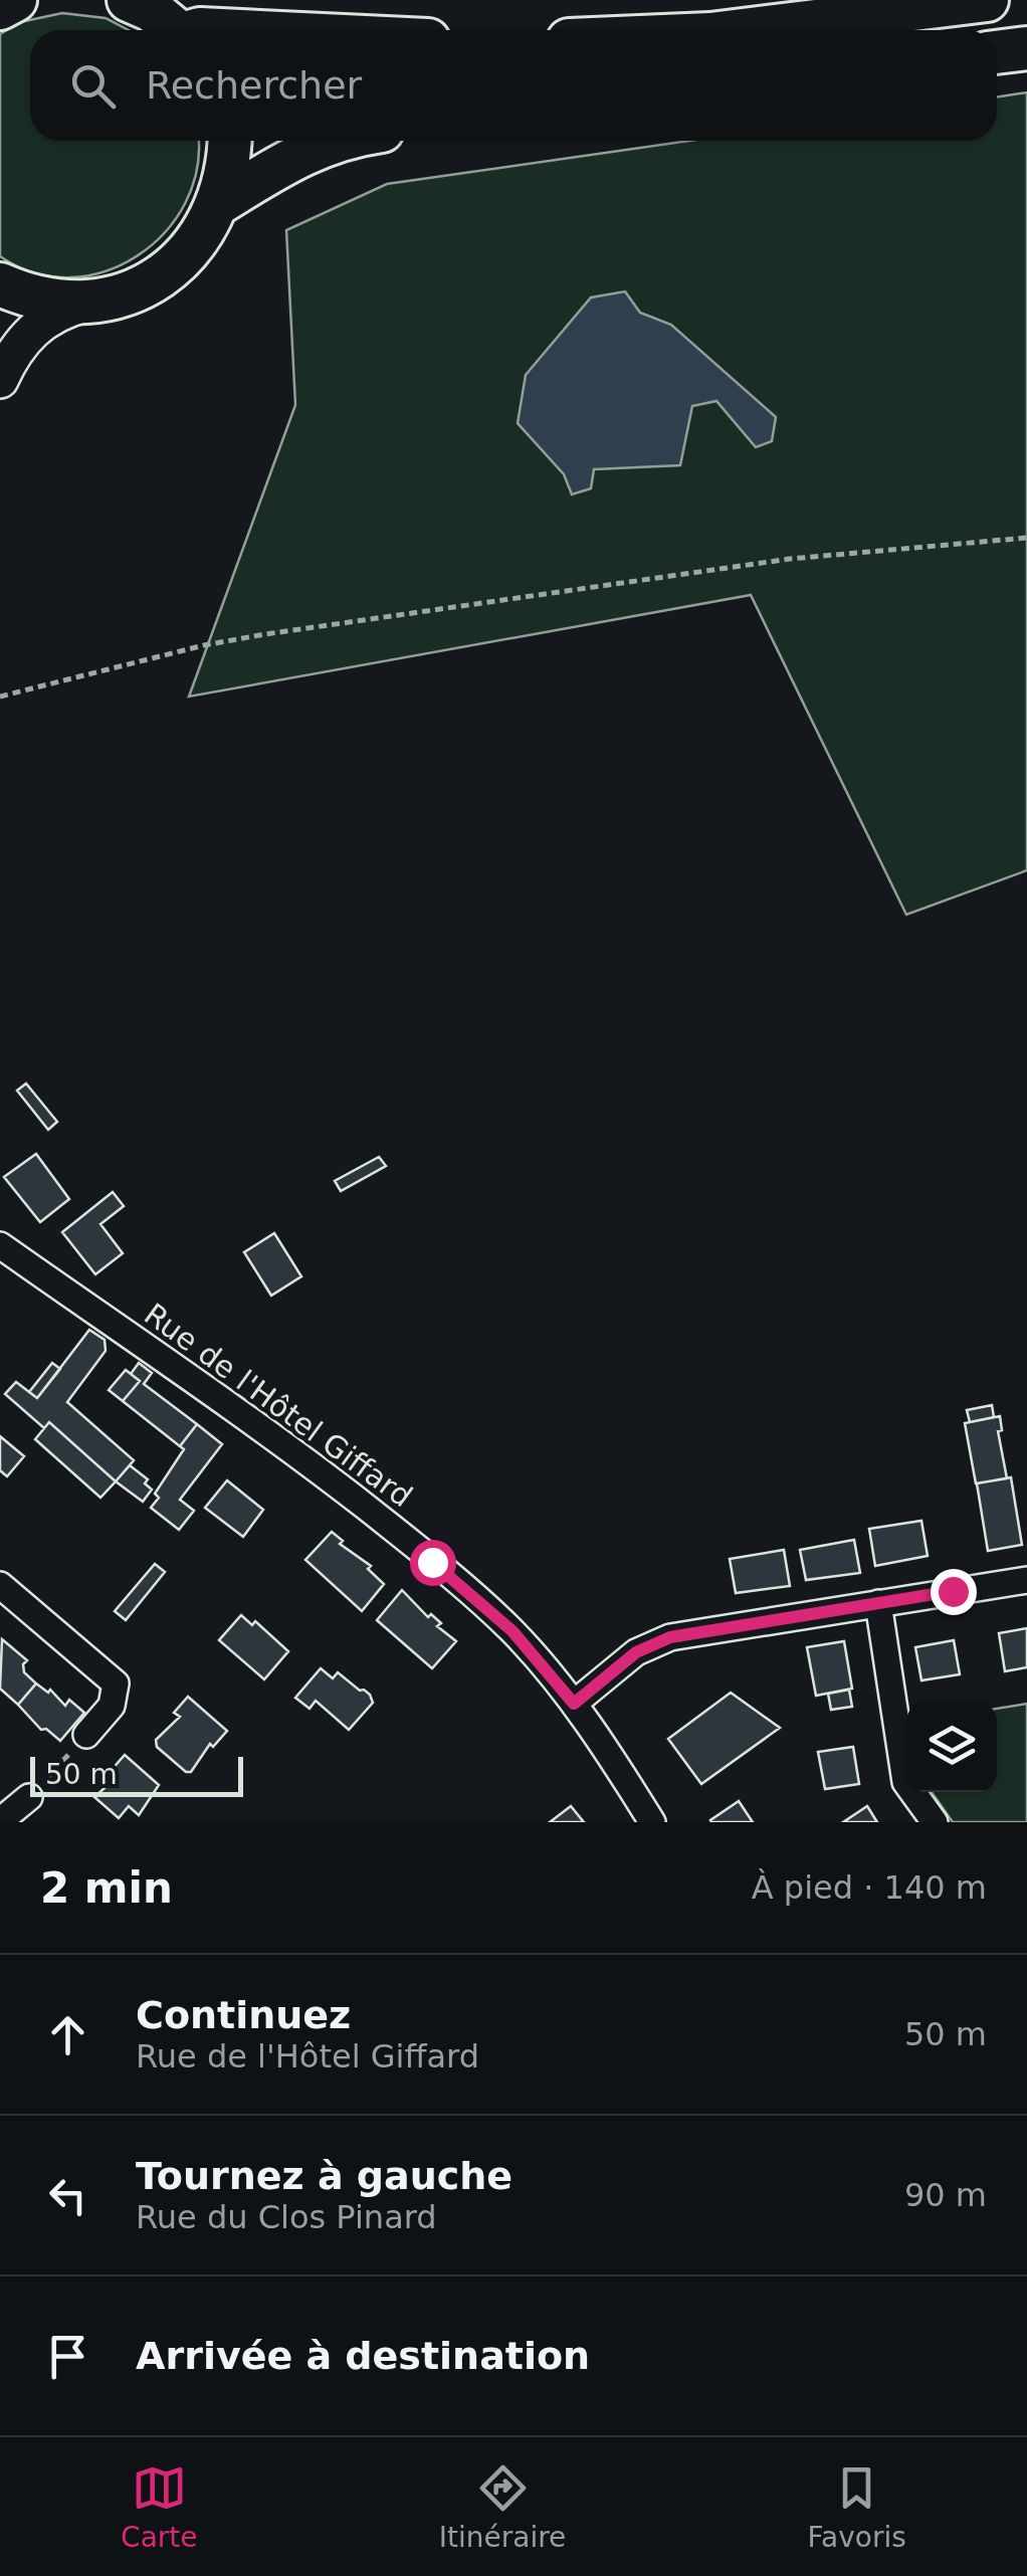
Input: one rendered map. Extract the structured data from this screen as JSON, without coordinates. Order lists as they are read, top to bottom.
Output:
{
  "streets": {
    "street": ["Rue de l'Hôtel Giffard"]
  },
  "scale_bar": "50 m",
  "page": {
    "search": "Rechercher",
    "scale": "50 m",
    "heading": ["2 min", "À pied · 140 m"],
    "list": [
      ["Continuez", "Rue de l'Hôtel Giffard", "50 m"],
      ["Tournez à gauche", "Rue du Clos Pinard", "90 m"],
      "Arrivée à destination"
    ],
    "nav": ["Carte", "Itinéraire", "Favoris"]
  }
}
